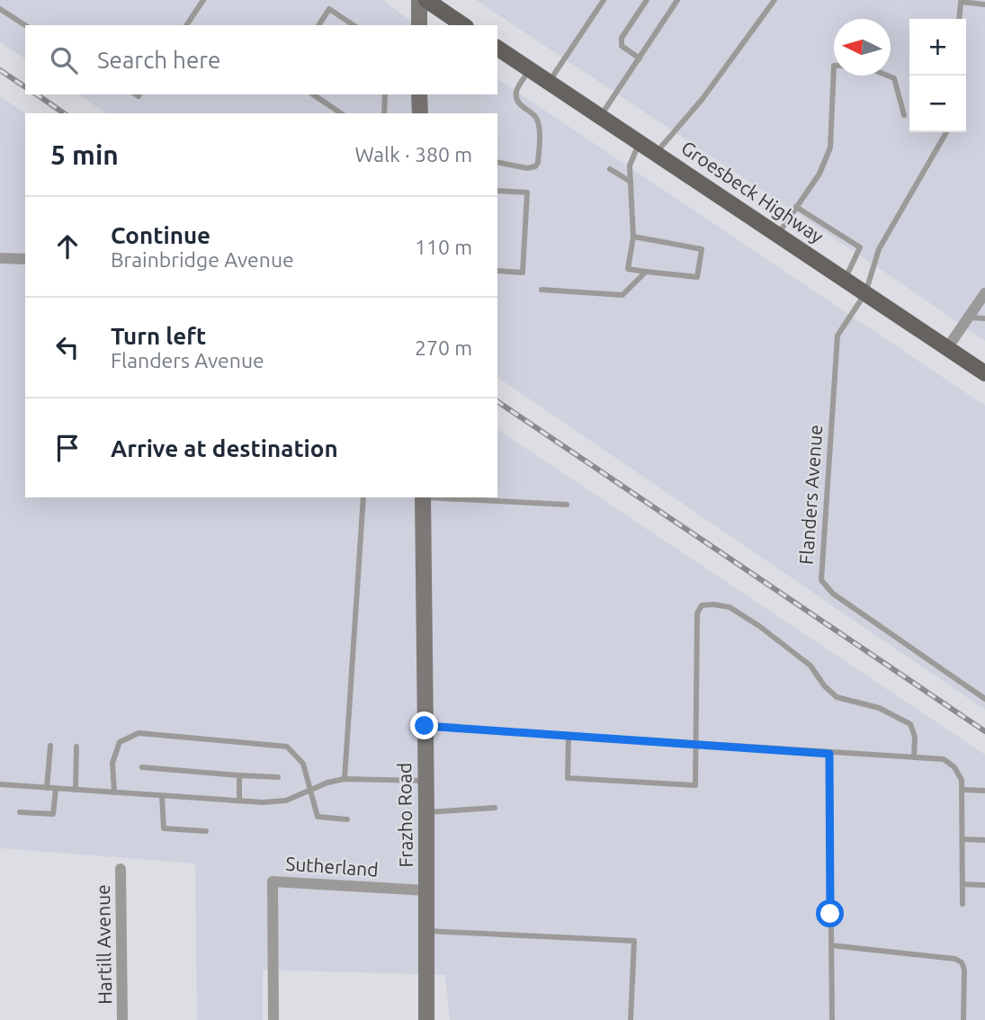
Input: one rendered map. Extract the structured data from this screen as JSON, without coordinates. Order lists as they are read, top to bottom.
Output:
{
  "streets": {
    "main road": ["Groesbeck Highway"],
    "street": ["Frazho Road", "Sutherland", "Hartill Avenue"],
    "lane": ["Flanders Avenue"]
  },
  "crossings": [
    ["Groesbeck Highway", "Flanders Avenue"],
    ["Frazho Road", "Sutherland"]
  ],
  "north": "left",
  "page": {
    "map_buttons": ["+", "−"],
    "search": "Search here",
    "heading": ["5 min", "Walk · 380 m"],
    "list": [
      ["Continue", "Brainbridge Avenue", "110 m"],
      ["Turn left", "Flanders Avenue", "270 m"],
      "Arrive at destination"
    ]
  }
}
